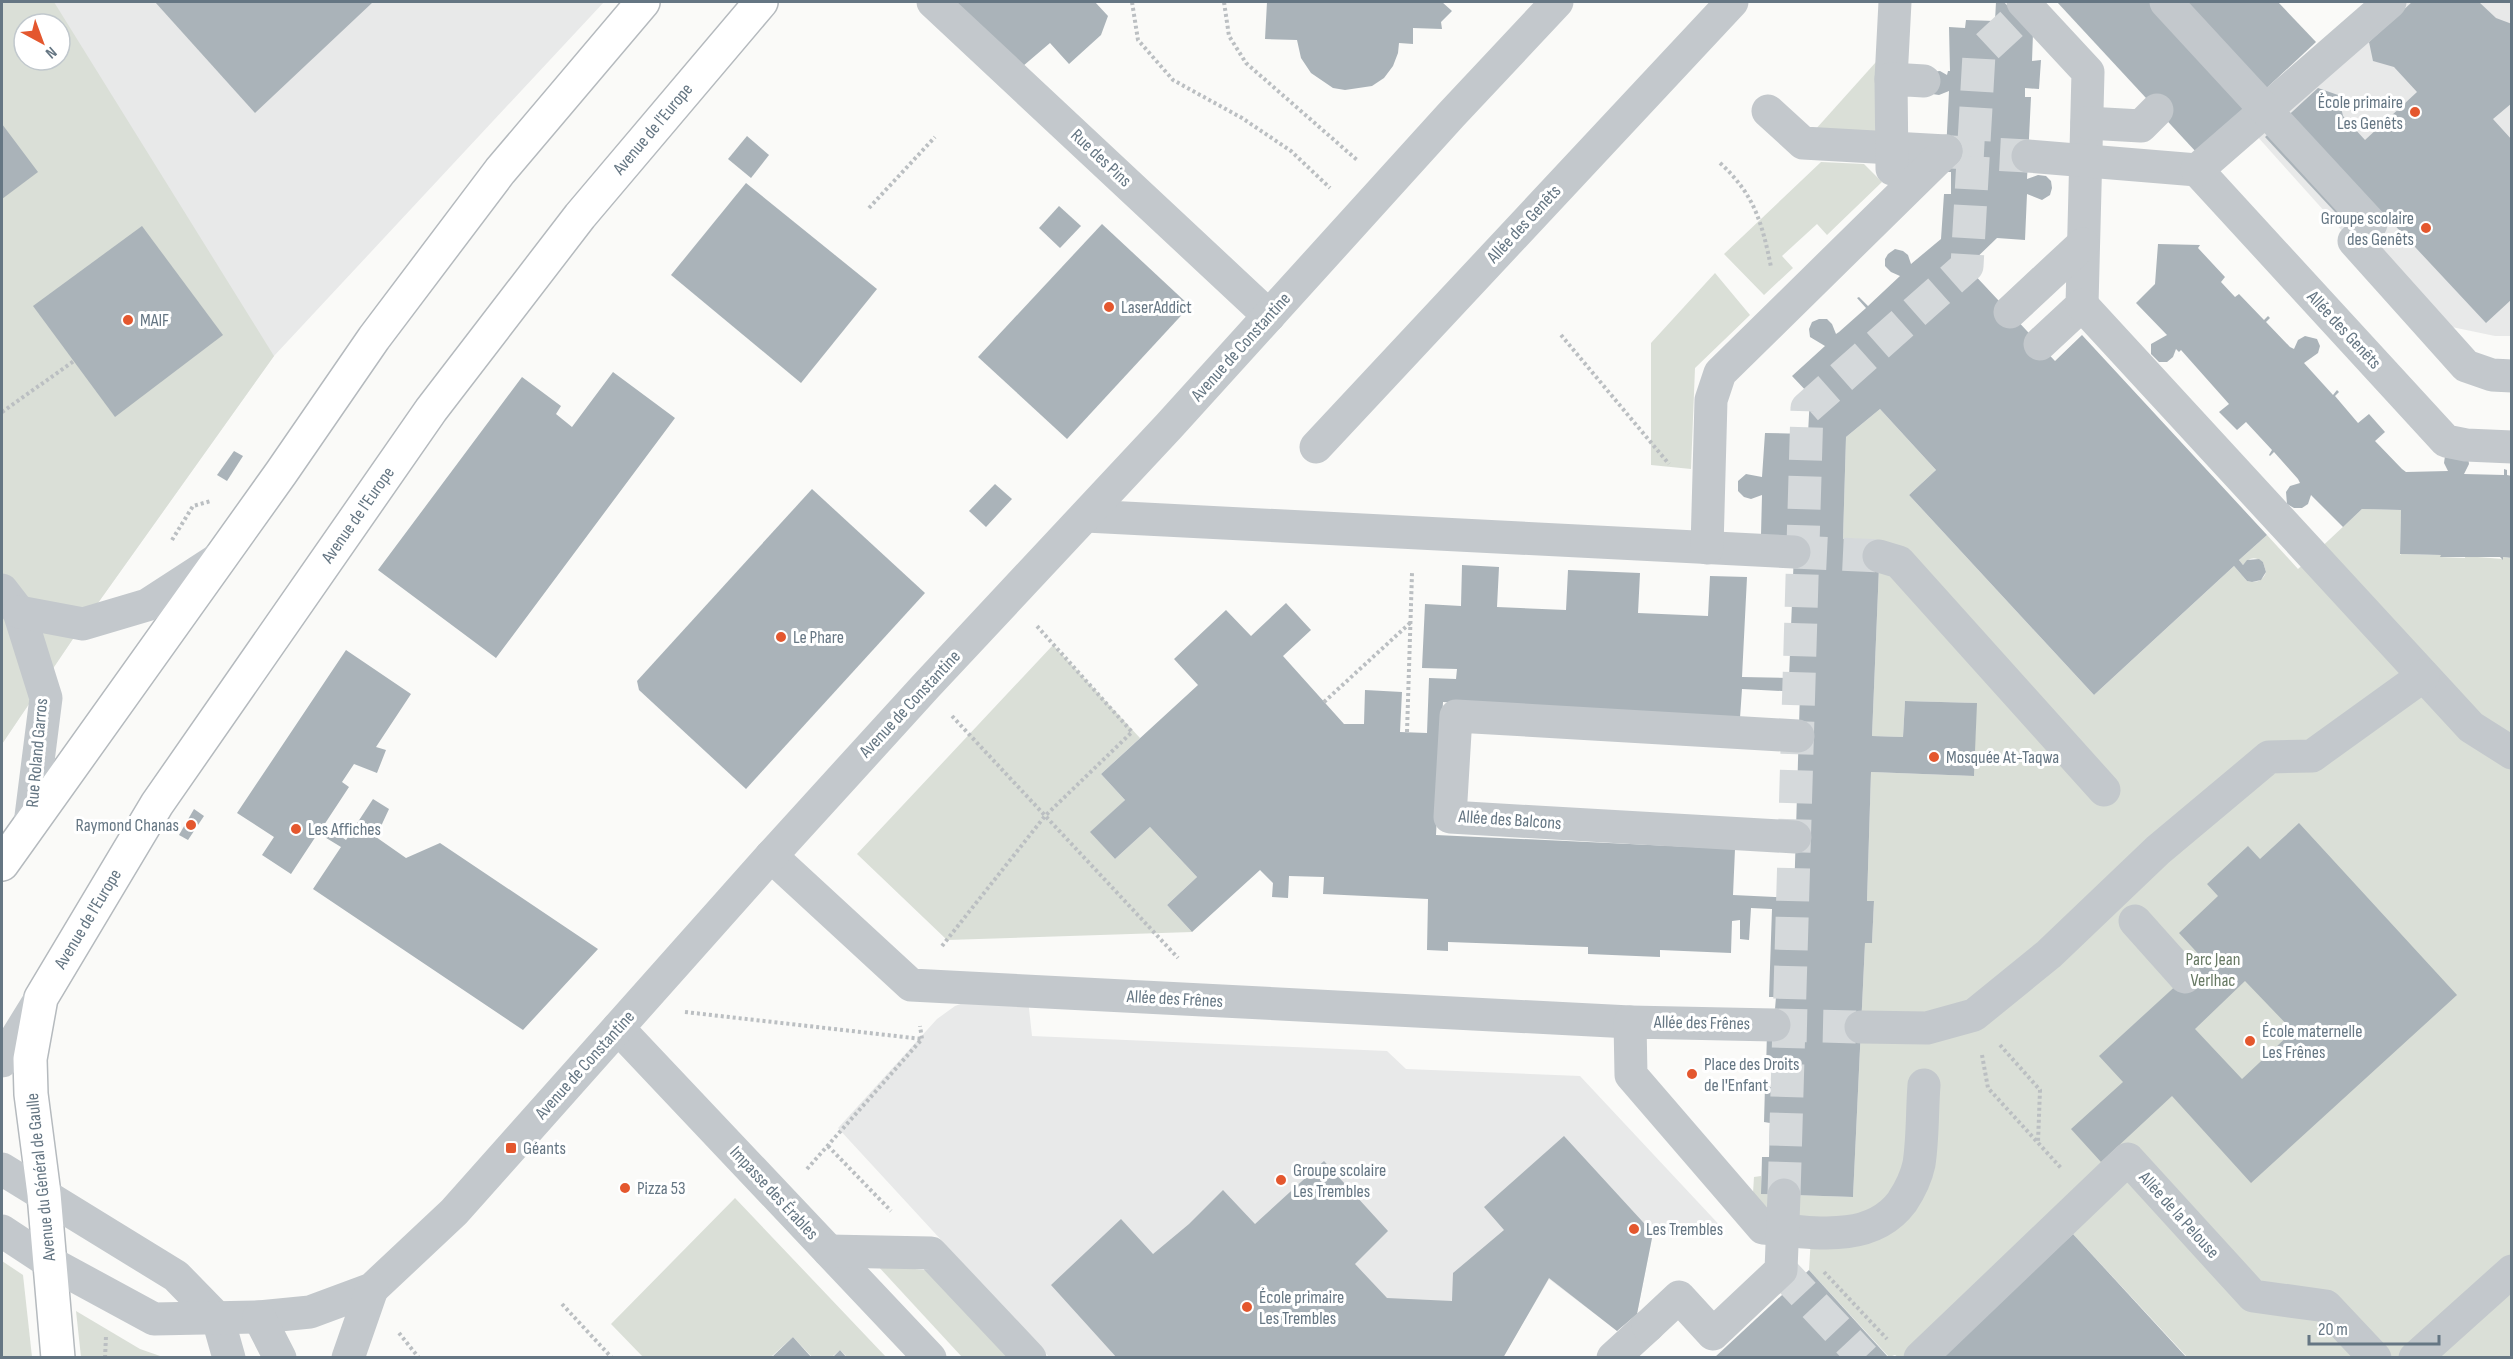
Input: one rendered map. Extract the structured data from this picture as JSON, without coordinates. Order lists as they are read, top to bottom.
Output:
{
  "streets": {
    "main road": ["Avenue de l'Europe", "Avenue du Général de Gaulle"],
    "street": [
      "Rue des Pins",
      "Allée des Genêts",
      "Avenue de Constantine",
      "Rue Roland Garros",
      "Allée des Balcons",
      "Allée des Frênes",
      "Impasse des Érables",
      "Allée de la Pelouse"
    ]
  },
  "crossings": [
    ["Avenue de l'Europe", "Avenue du Général de Gaulle"],
    ["Rue des Pins", "Avenue de Constantine"],
    ["Avenue de Constantine", "Avenue du Général de Gaulle"],
    ["Avenue de Constantine", "Impasse des Érables"]
  ],
  "parks": ["Parc Jean Verlhac"],
  "places": {
    "other": [
      "École primaire Les Genêts",
      "Groupe scolaire des Genêts",
      "LaserAddict",
      "MAIF",
      "Le Phare",
      "Mosquée At-Taqwa",
      "Raymond Chanas",
      "Les Affiches",
      "École maternelle Les Frênes",
      "Place des Droits de l'Enfant",
      "Groupe scolaire Les Trembles",
      "Pizza 53",
      "Les Trembles",
      "École primaire Les Trembles"
    ],
    "transit": ["Géants"]
  },
  "scale_bar": "20 m",
  "north": "bottom right"
}
